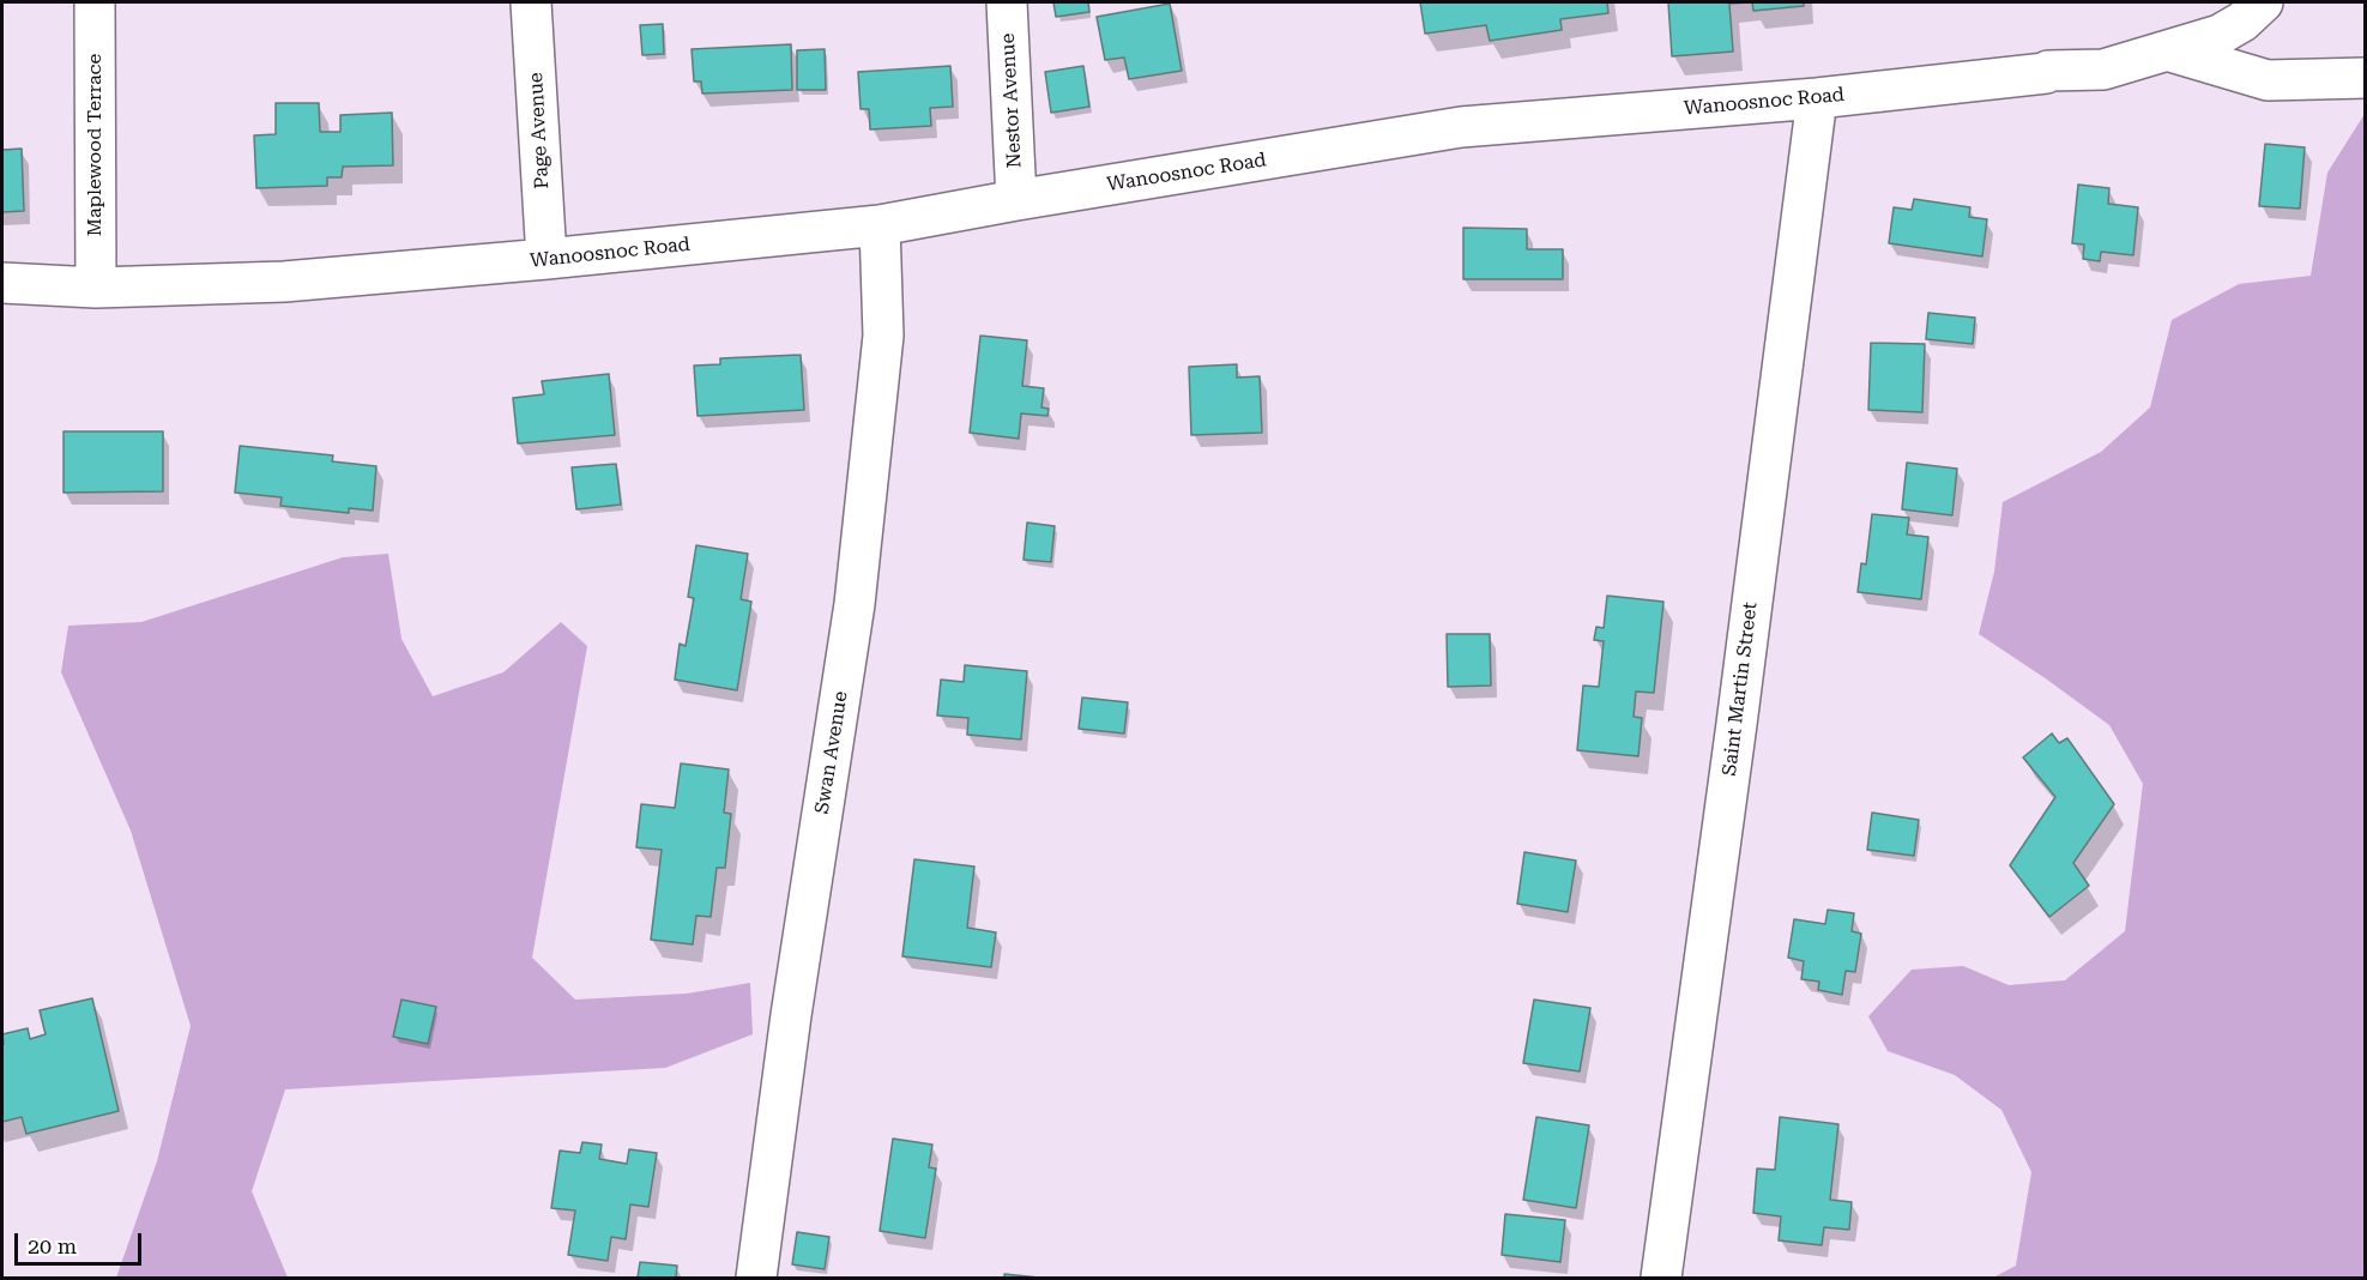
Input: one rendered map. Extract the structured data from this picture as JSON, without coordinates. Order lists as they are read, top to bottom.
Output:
{
  "streets": {
    "street": [
      "Nestor Avenue",
      "Wanoosnoc Road",
      "Page Avenue",
      "Maplewood Terrace",
      "Saint Martin Street",
      "Swan Avenue"
    ]
  },
  "crossings": [
    ["Nestor Avenue", "Wanoosnoc Road"],
    ["Wanoosnoc Road", "Page Avenue"],
    ["Wanoosnoc Road", "Maplewood Terrace"],
    ["Wanoosnoc Road", "Saint Martin Street"],
    ["Wanoosnoc Road", "Swan Avenue"]
  ],
  "scale_bar": "20 m"
}
